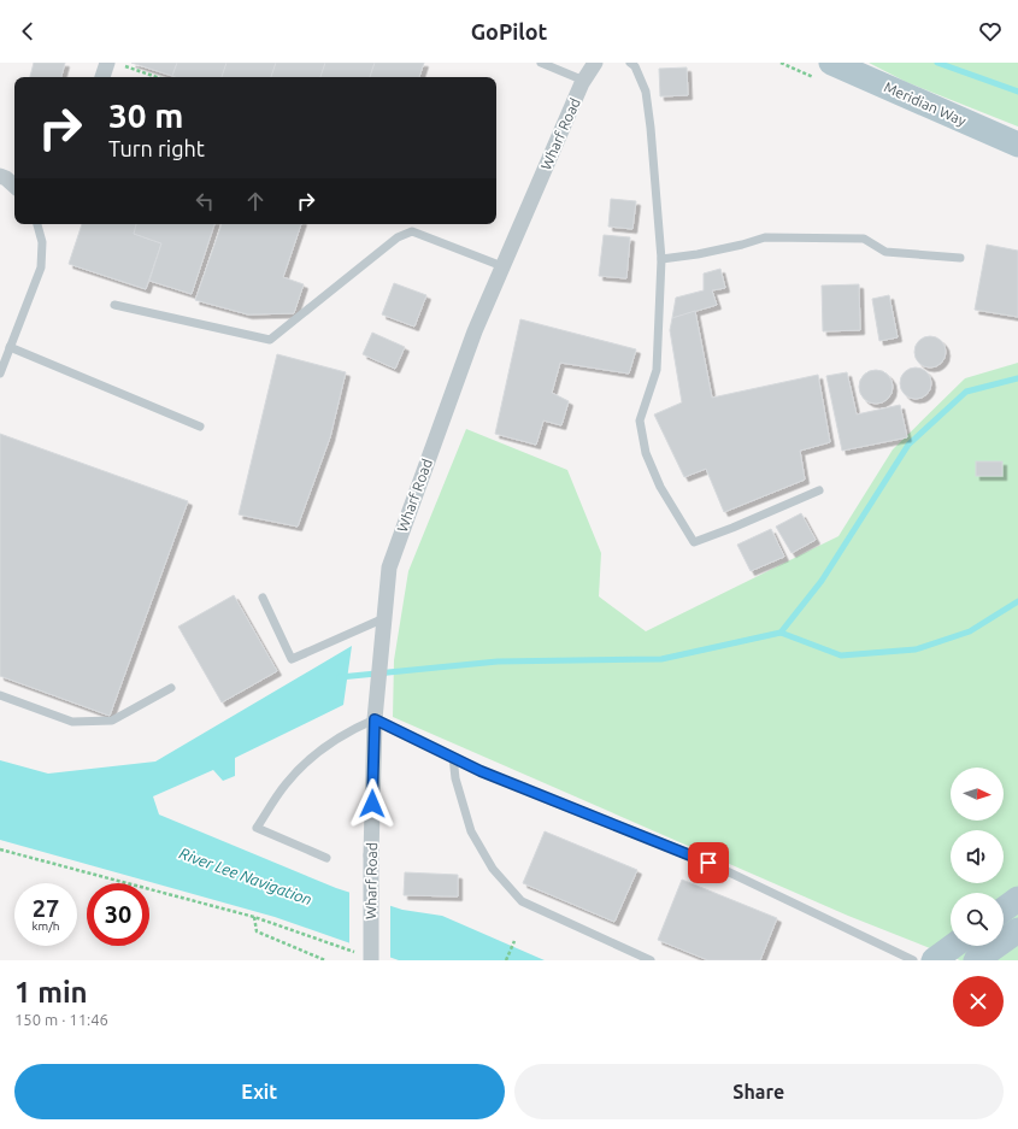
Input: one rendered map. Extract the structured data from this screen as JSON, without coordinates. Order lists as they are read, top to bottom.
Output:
{
  "streets": {
    "main road": ["Meridian Way"],
    "street": ["Wharf Road"]
  },
  "water": ["River Lee Navigation"],
  "north": "right",
  "page": {
    "header": "GoPilot",
    "turn": ["30 m", "Turn right"],
    "speed": "27 km/h",
    "limit": "30",
    "heading": ["1 min", "150 m · 11:46"],
    "buttons": ["Exit", "Share"]
  }
}
